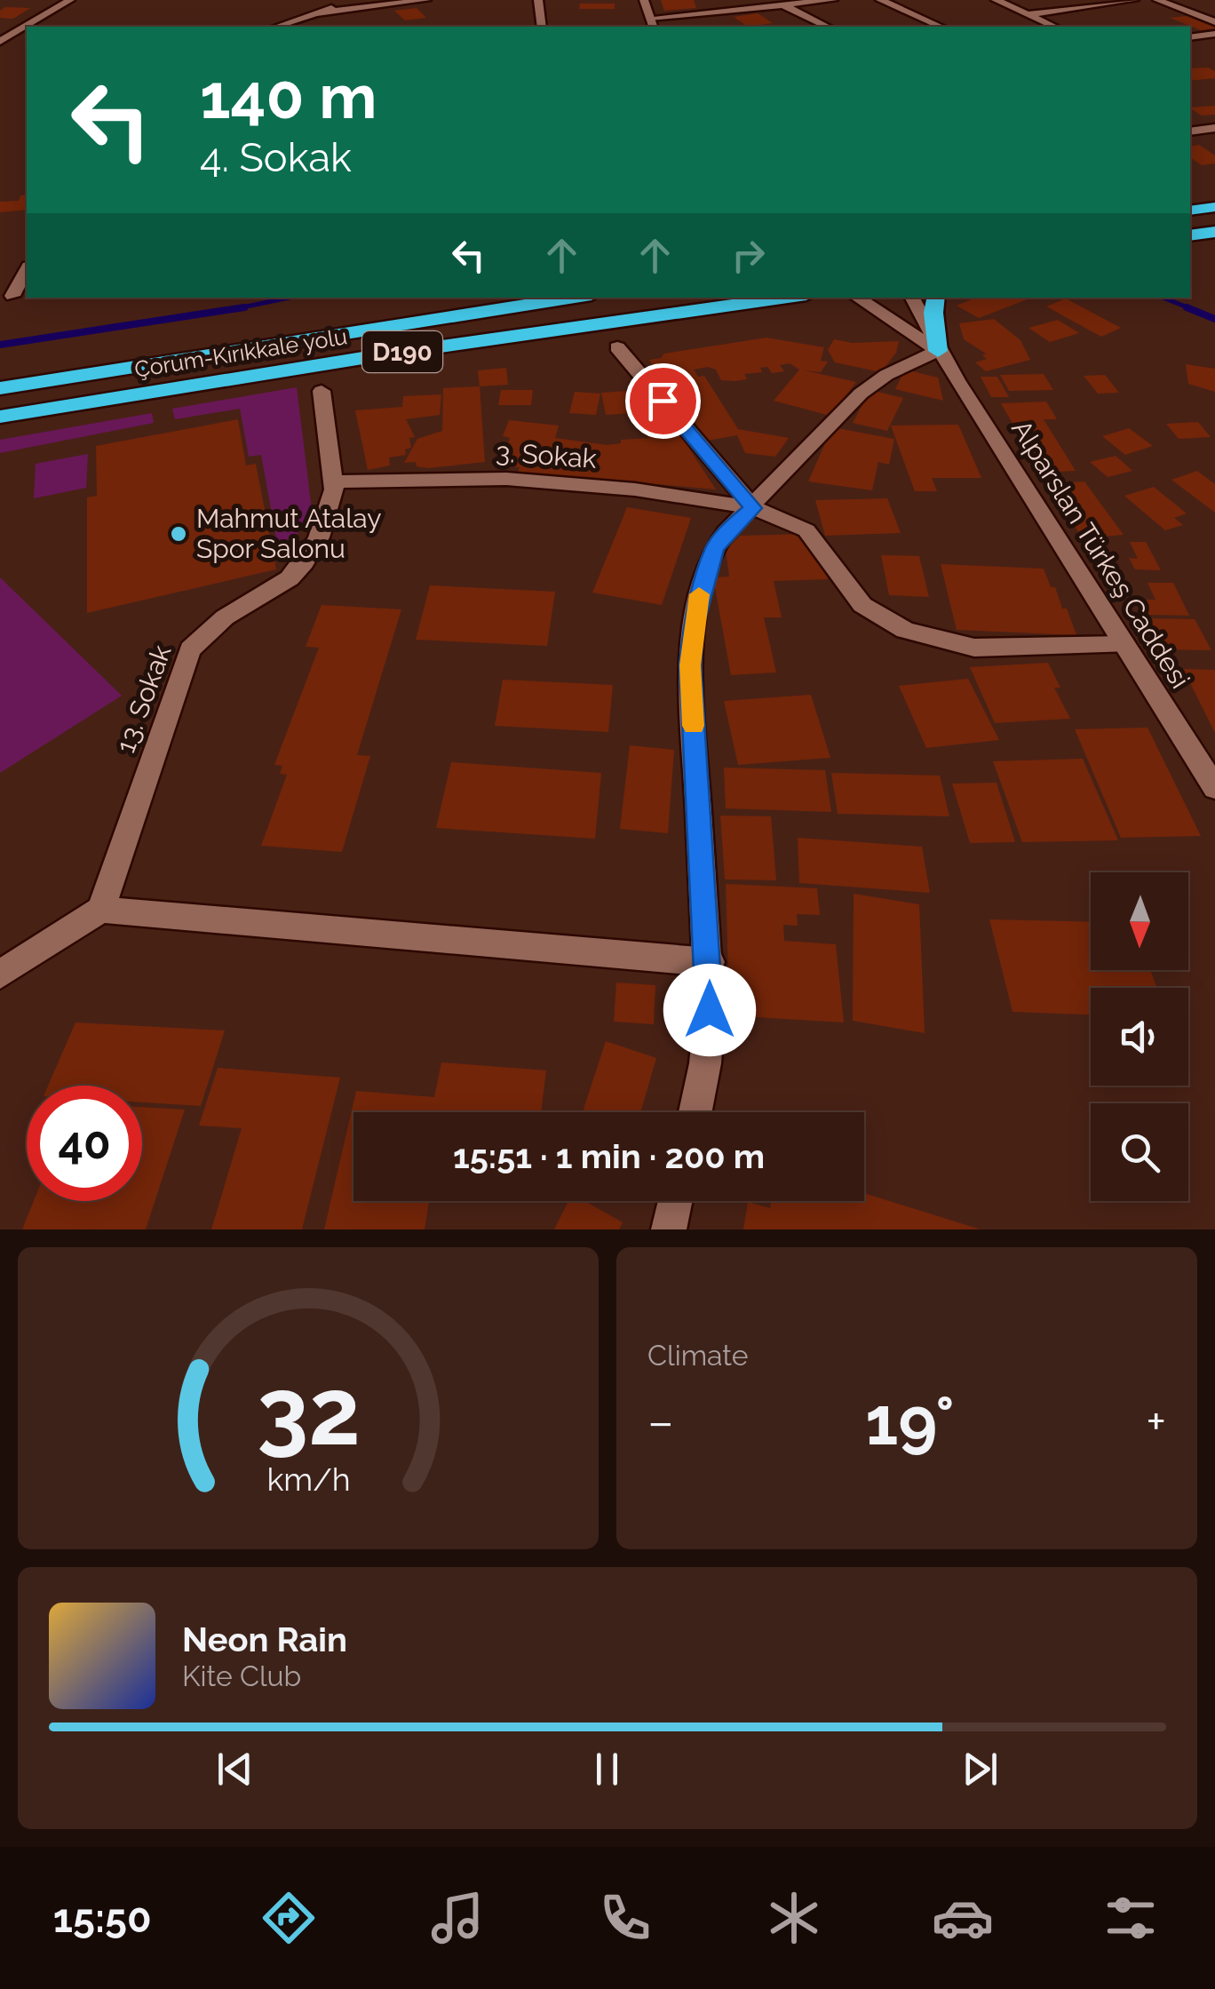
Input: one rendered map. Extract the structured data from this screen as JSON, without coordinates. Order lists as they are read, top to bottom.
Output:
{
  "streets": {
    "highway": ["D190", "Çorum-Kırıkkale yolu"],
    "street": ["3. Sokak", "Alparslan Türkeş Caddesi", "13. Sokak"]
  },
  "crossings": [
    ["3. Sokak", "13. Sokak"]
  ],
  "places": ["Mahmut Atalay Spor Salonu"],
  "north": "bottom",
  "page": {
    "turn": ["140 m", "4. Sokak"],
    "limit": "40",
    "trip": "15:51 · 1 min · 200 m",
    "tile": "Climate",
    "heat": ["−", "19°", "+"],
    "song": ["Neon Rain", "Kite Club"],
    "tabs": "15:50",
    "gauge": ["32", "km/h"]
  }
}
